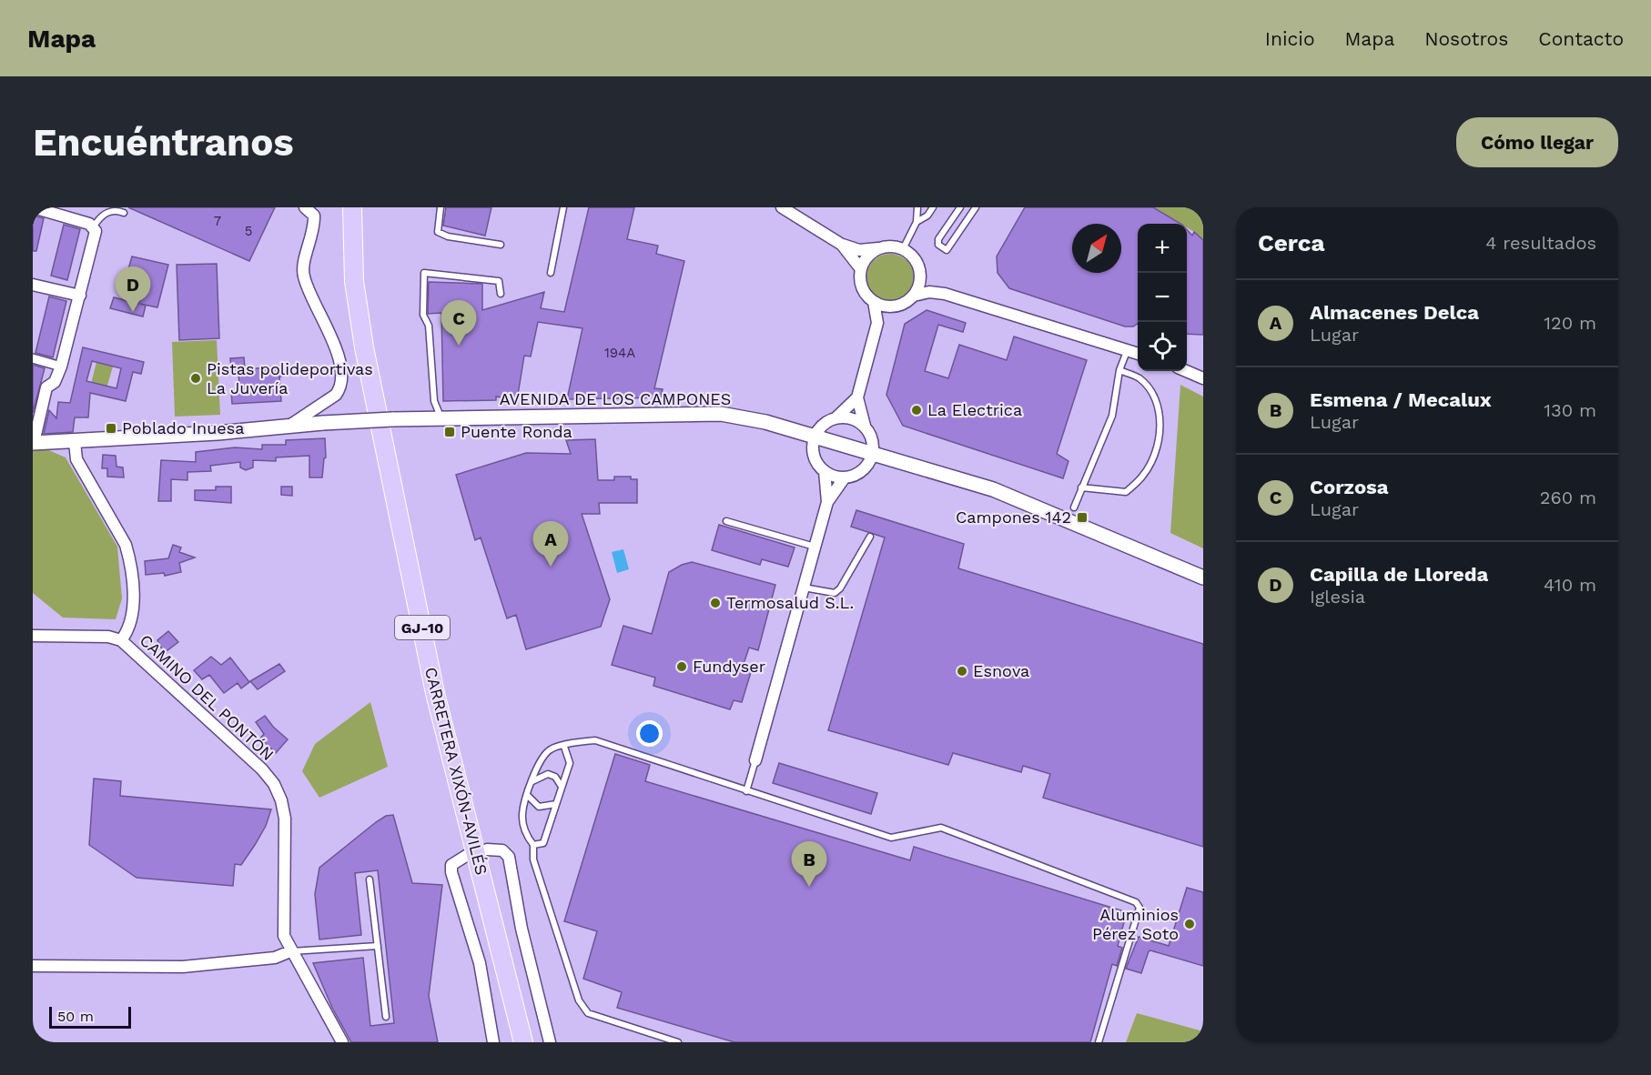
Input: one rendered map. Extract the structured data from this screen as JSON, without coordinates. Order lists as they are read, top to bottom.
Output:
{
  "streets": {
    "highway": ["GJ-10", "CARRETERA XIXÓN-AVILÉS"],
    "street": ["AVENIDA DE LOS CAMPONES", "CAMINO DEL PONTÓN"]
  },
  "crossings": [
    ["AVENIDA DE LOS CAMPONES", "CAMINO DEL PONTÓN"]
  ],
  "places": {
    "other": [
      "Pistas polideportivas La Juvería",
      "La Electrica",
      "Termosalud S.L.",
      "Fundyser",
      "Esnova",
      "Aluminios Pérez Soto"
    ],
    "transit": ["Poblado Inuesa", "Puente Ronda", "Campones 142"]
  },
  "house_numbers": ["7", "5", "194A"],
  "scale_bar": "50 m",
  "north": "top right",
  "page": {
    "header": "Mapa",
    "nav": [
      "Inicio",
      "Mapa",
      "Nosotros",
      "Contacto"
    ],
    "buttons": "Cómo llegar",
    "title": "Encuéntranos",
    "heading": ["Cerca", "4 resultados"],
    "map_buttons": ["+", "−"],
    "pins": [
      "D",
      "C",
      "A",
      "B"
    ],
    "list": [
      {
        "mark": "A",
        "name": "Almacenes Delca",
        "note": "Lugar",
        "value": "120 m"
      },
      {
        "mark": "B",
        "name": "Esmena / Mecalux",
        "note": "Lugar",
        "value": "130 m"
      },
      {
        "mark": "C",
        "name": "Corzosa",
        "note": "Lugar",
        "value": "260 m"
      },
      {
        "mark": "D",
        "name": "Capilla de Lloreda",
        "note": "Iglesia",
        "value": "410 m"
      }
    ],
    "scale": "50 m"
  }
}
